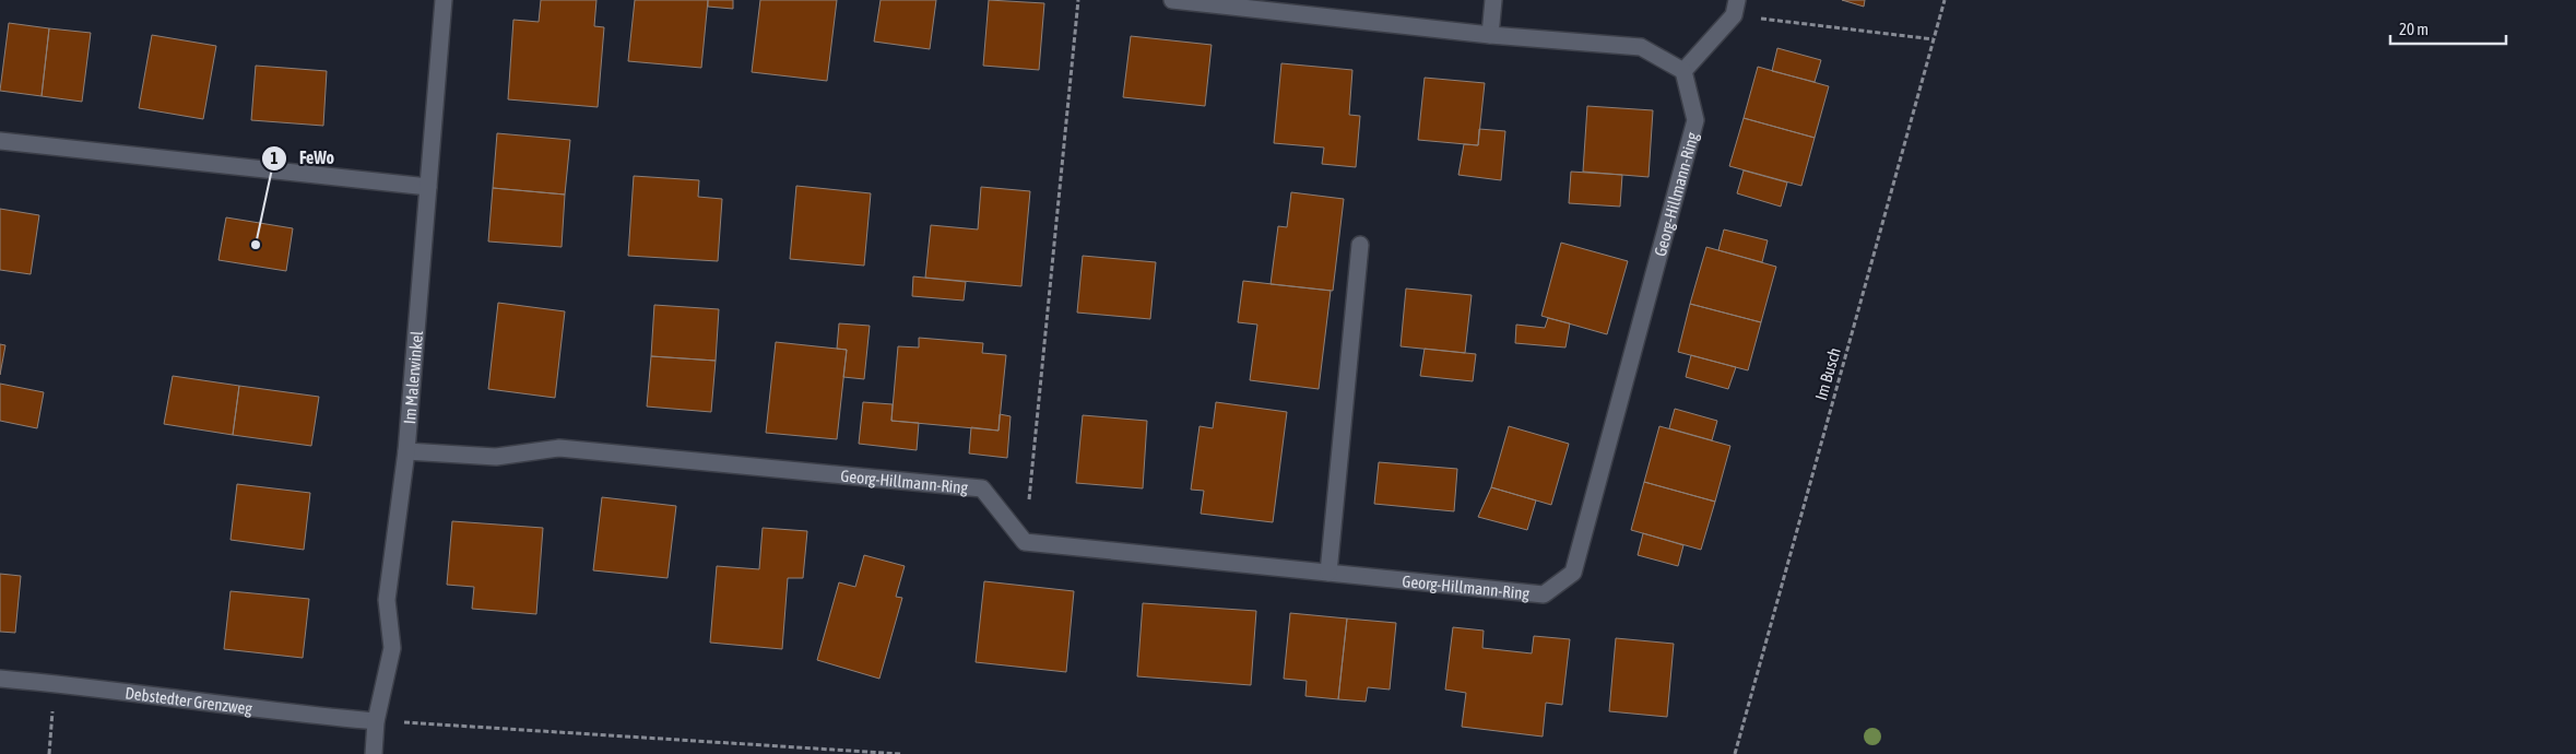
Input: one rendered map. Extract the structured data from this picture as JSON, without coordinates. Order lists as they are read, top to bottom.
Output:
{
  "streets": {
    "street": ["Georg-Hillmann-Ring", "Im Malerwinkel", "Debstedter Grenzweg"],
    "path": ["Im Busch"]
  },
  "crossings": [
    ["Georg-Hillmann-Ring", "Im Malerwinkel"],
    ["Im Malerwinkel", "Debstedter Grenzweg"]
  ],
  "places": ["FeWo"],
  "scale_bar": "20 m"
}
